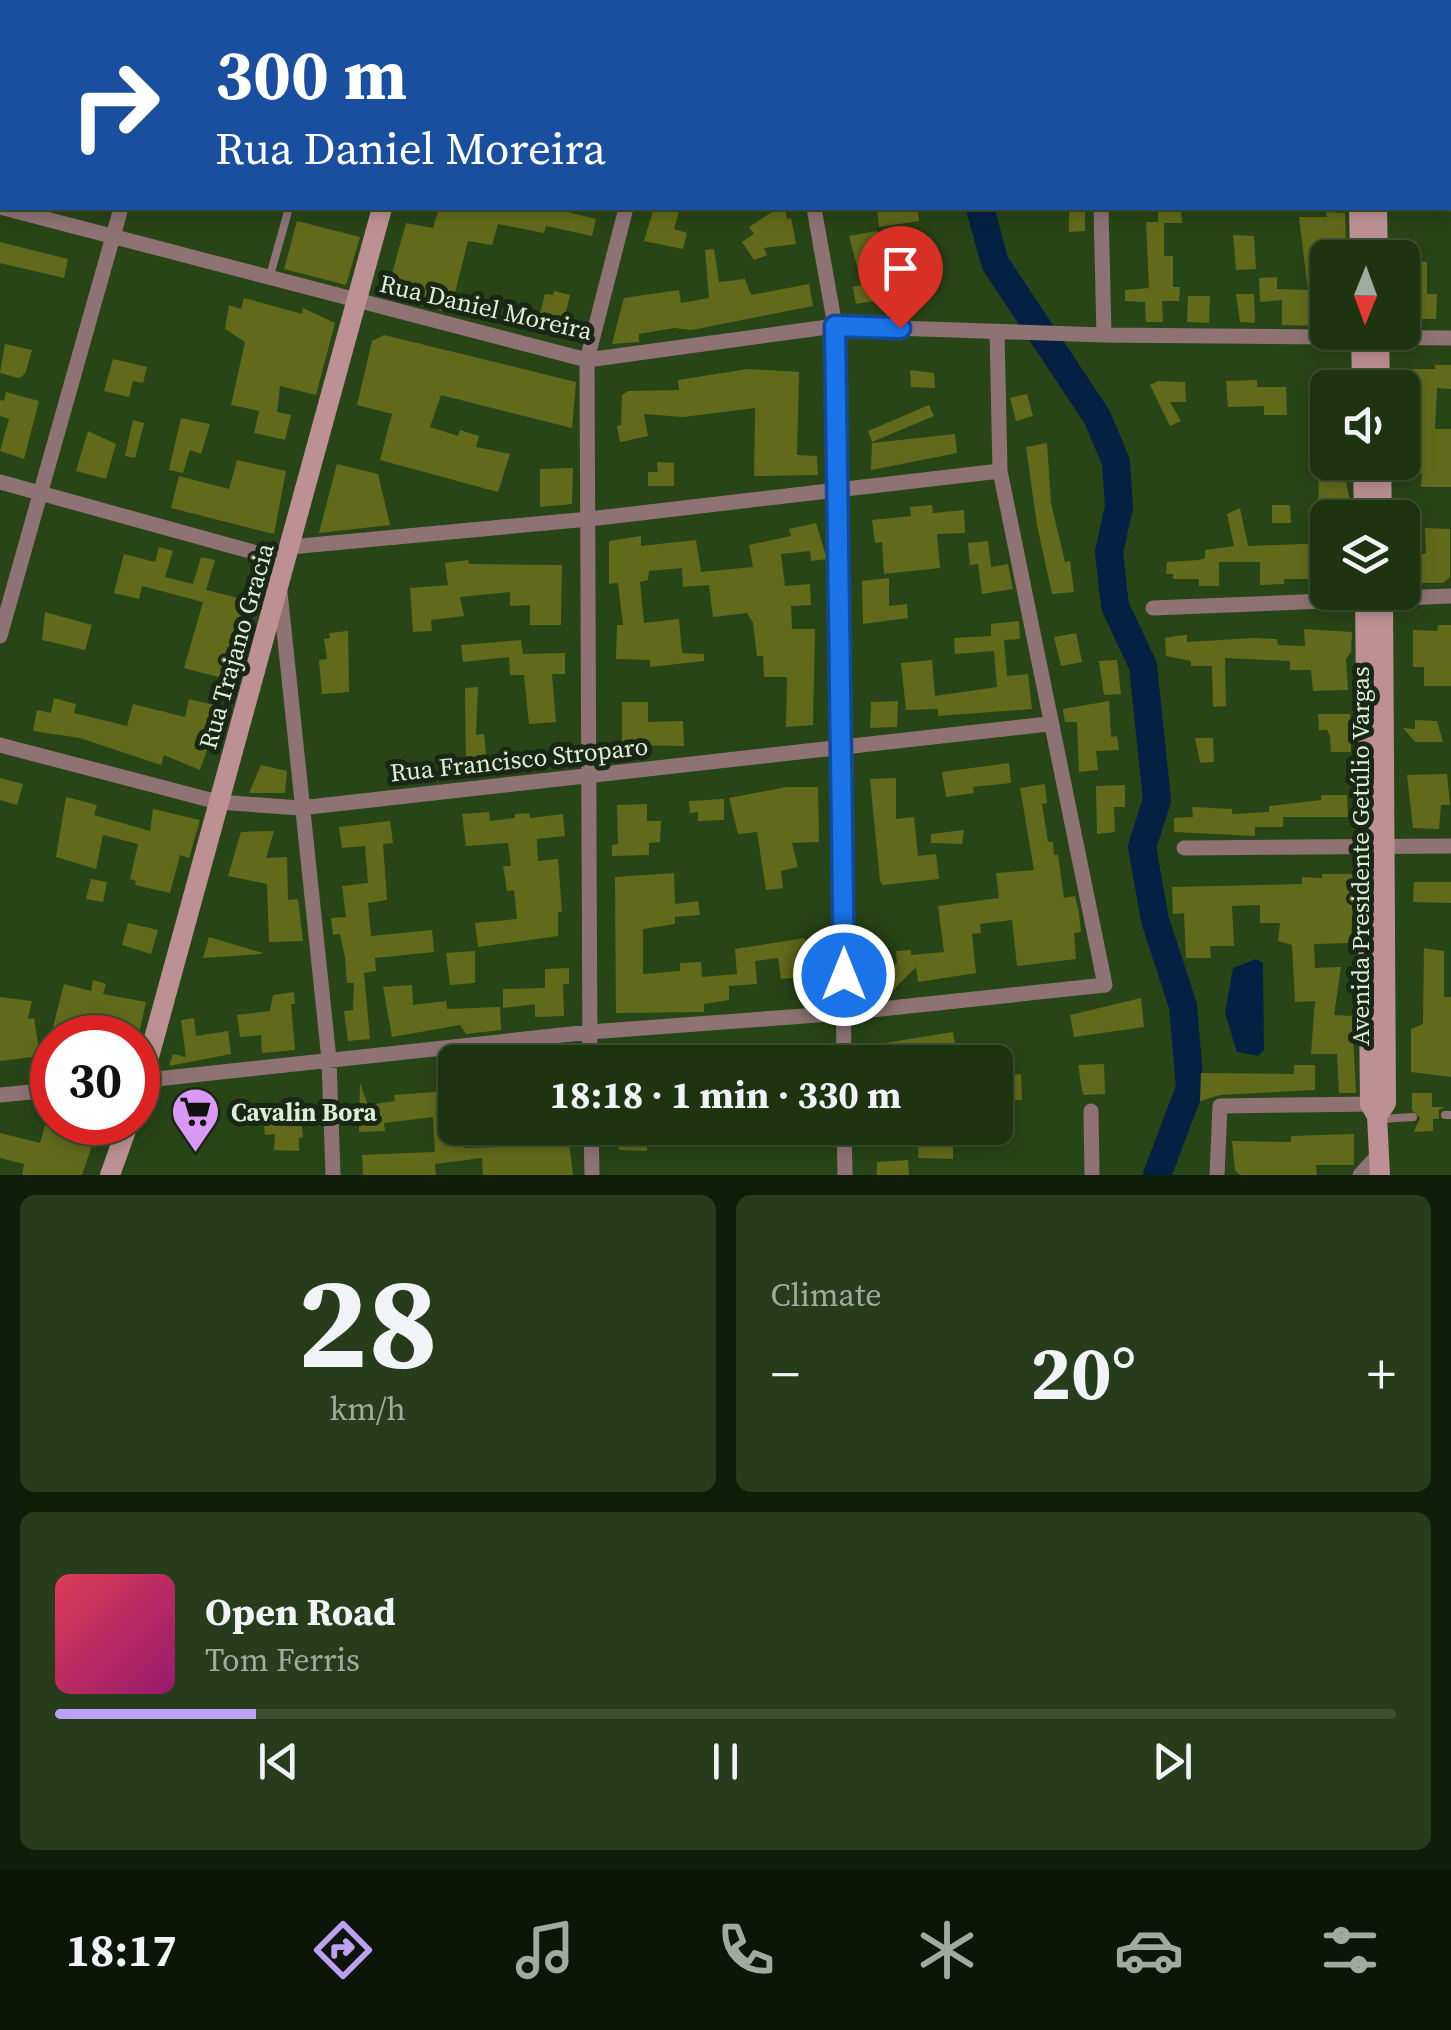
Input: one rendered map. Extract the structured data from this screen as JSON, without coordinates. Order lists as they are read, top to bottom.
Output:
{
  "streets": {
    "main road": ["Rua Trajano Gracia", "Avenida Presidente Getúlio Vargas"],
    "street": ["Rua Daniel Moreira", "Rua Francisco Stroparo"]
  },
  "crossings": [
    ["Rua Daniel Moreira", "Rua Trajano Gracia"],
    ["Rua Trajano Gracia", "Rua Francisco Stroparo"]
  ],
  "places": {
    "supermarket": ["Cavalin Bora"]
  },
  "north": "bottom",
  "page": {
    "turn": ["300 m", "Rua Daniel Moreira"],
    "limit": "30",
    "trip": "18:18 · 1 min · 330 m",
    "tile": [
      ["28", "km/h"],
      "Climate"
    ],
    "heat": ["−", "20°", "+"],
    "song": ["Open Road", "Tom Ferris"],
    "tabs": "18:17"
  }
}
